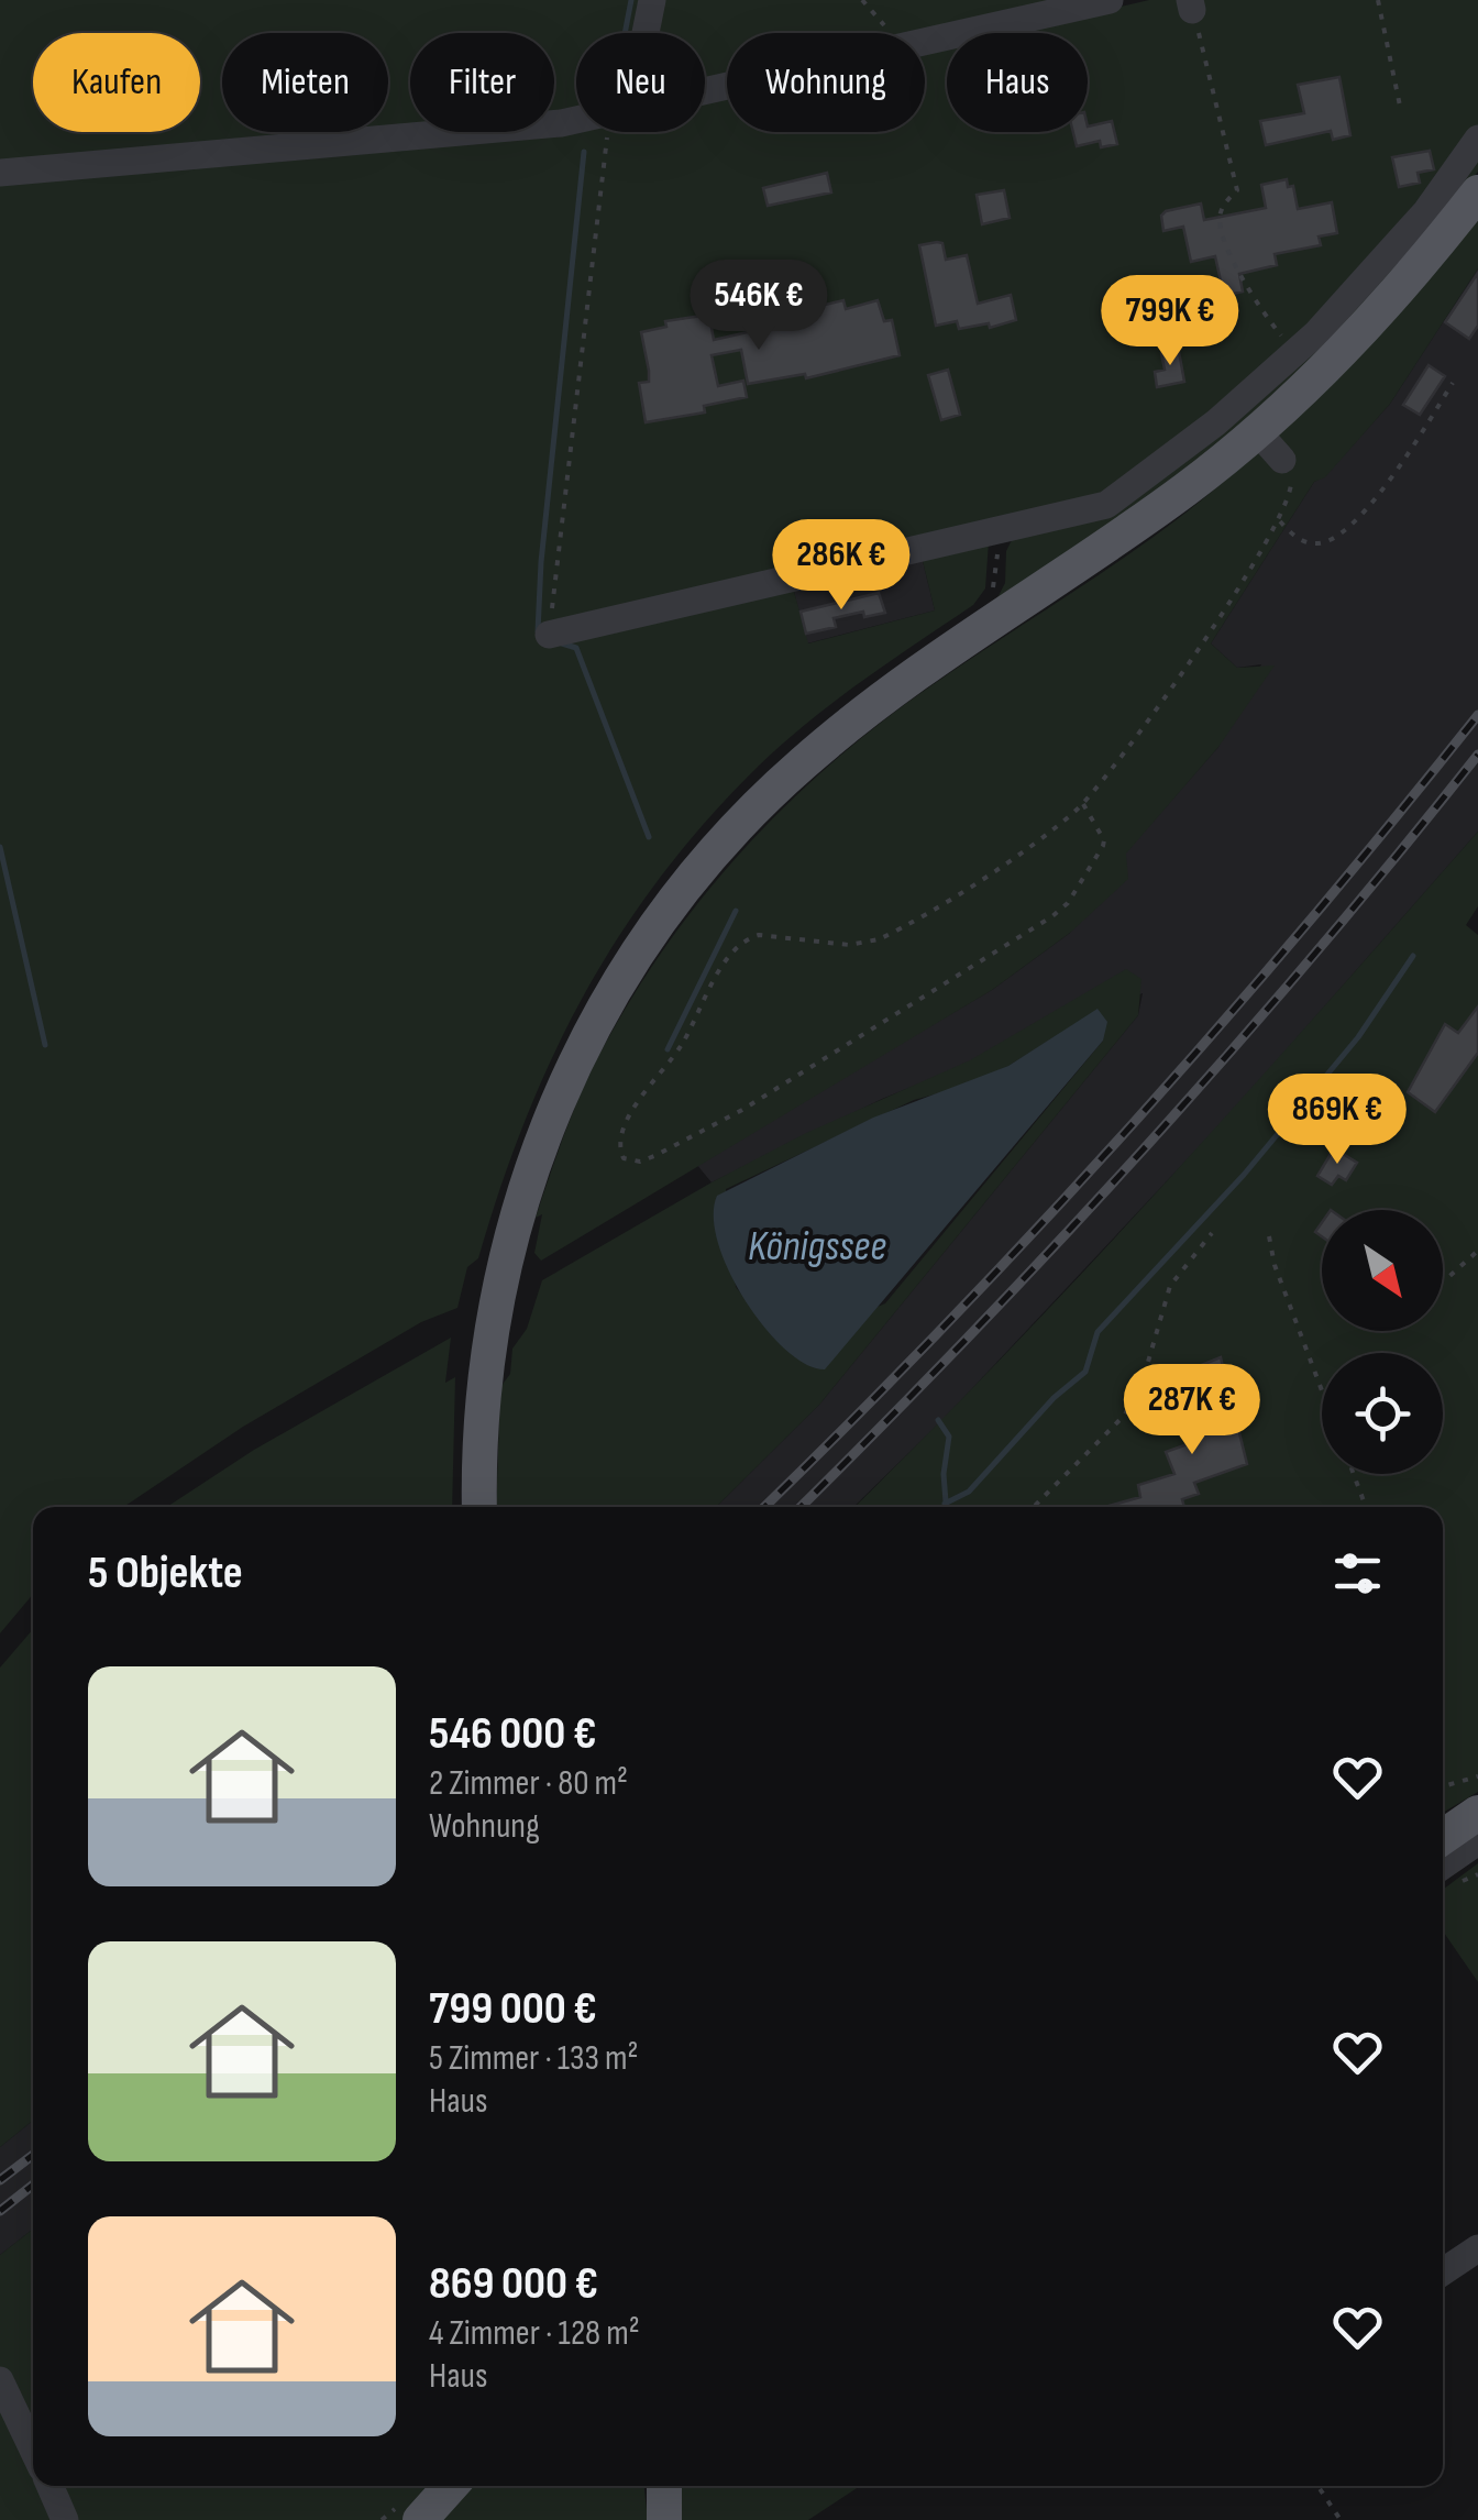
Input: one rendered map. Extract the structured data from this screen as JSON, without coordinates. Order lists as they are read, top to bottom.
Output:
{
  "water": ["Königssee"],
  "north": "bottom right",
  "page": {
    "chip": [
      "Kaufen",
      "Mieten",
      "Filter",
      "Neu",
      "Wohnung",
      "Haus"
    ],
    "price": [
      "546K €",
      "799K €",
      "286K €",
      "869K €",
      "287K €"
    ],
    "heading": "5 Objekte",
    "list": [
      {
        "name": "546 000 €",
        "note": "2 Zimmer · 80 m² · Wohnung"
      },
      {
        "name": "799 000 €",
        "note": "5 Zimmer · 133 m² · Haus"
      },
      {
        "name": "869 000 €",
        "note": "4 Zimmer · 128 m² · Haus"
      }
    ]
  }
}
